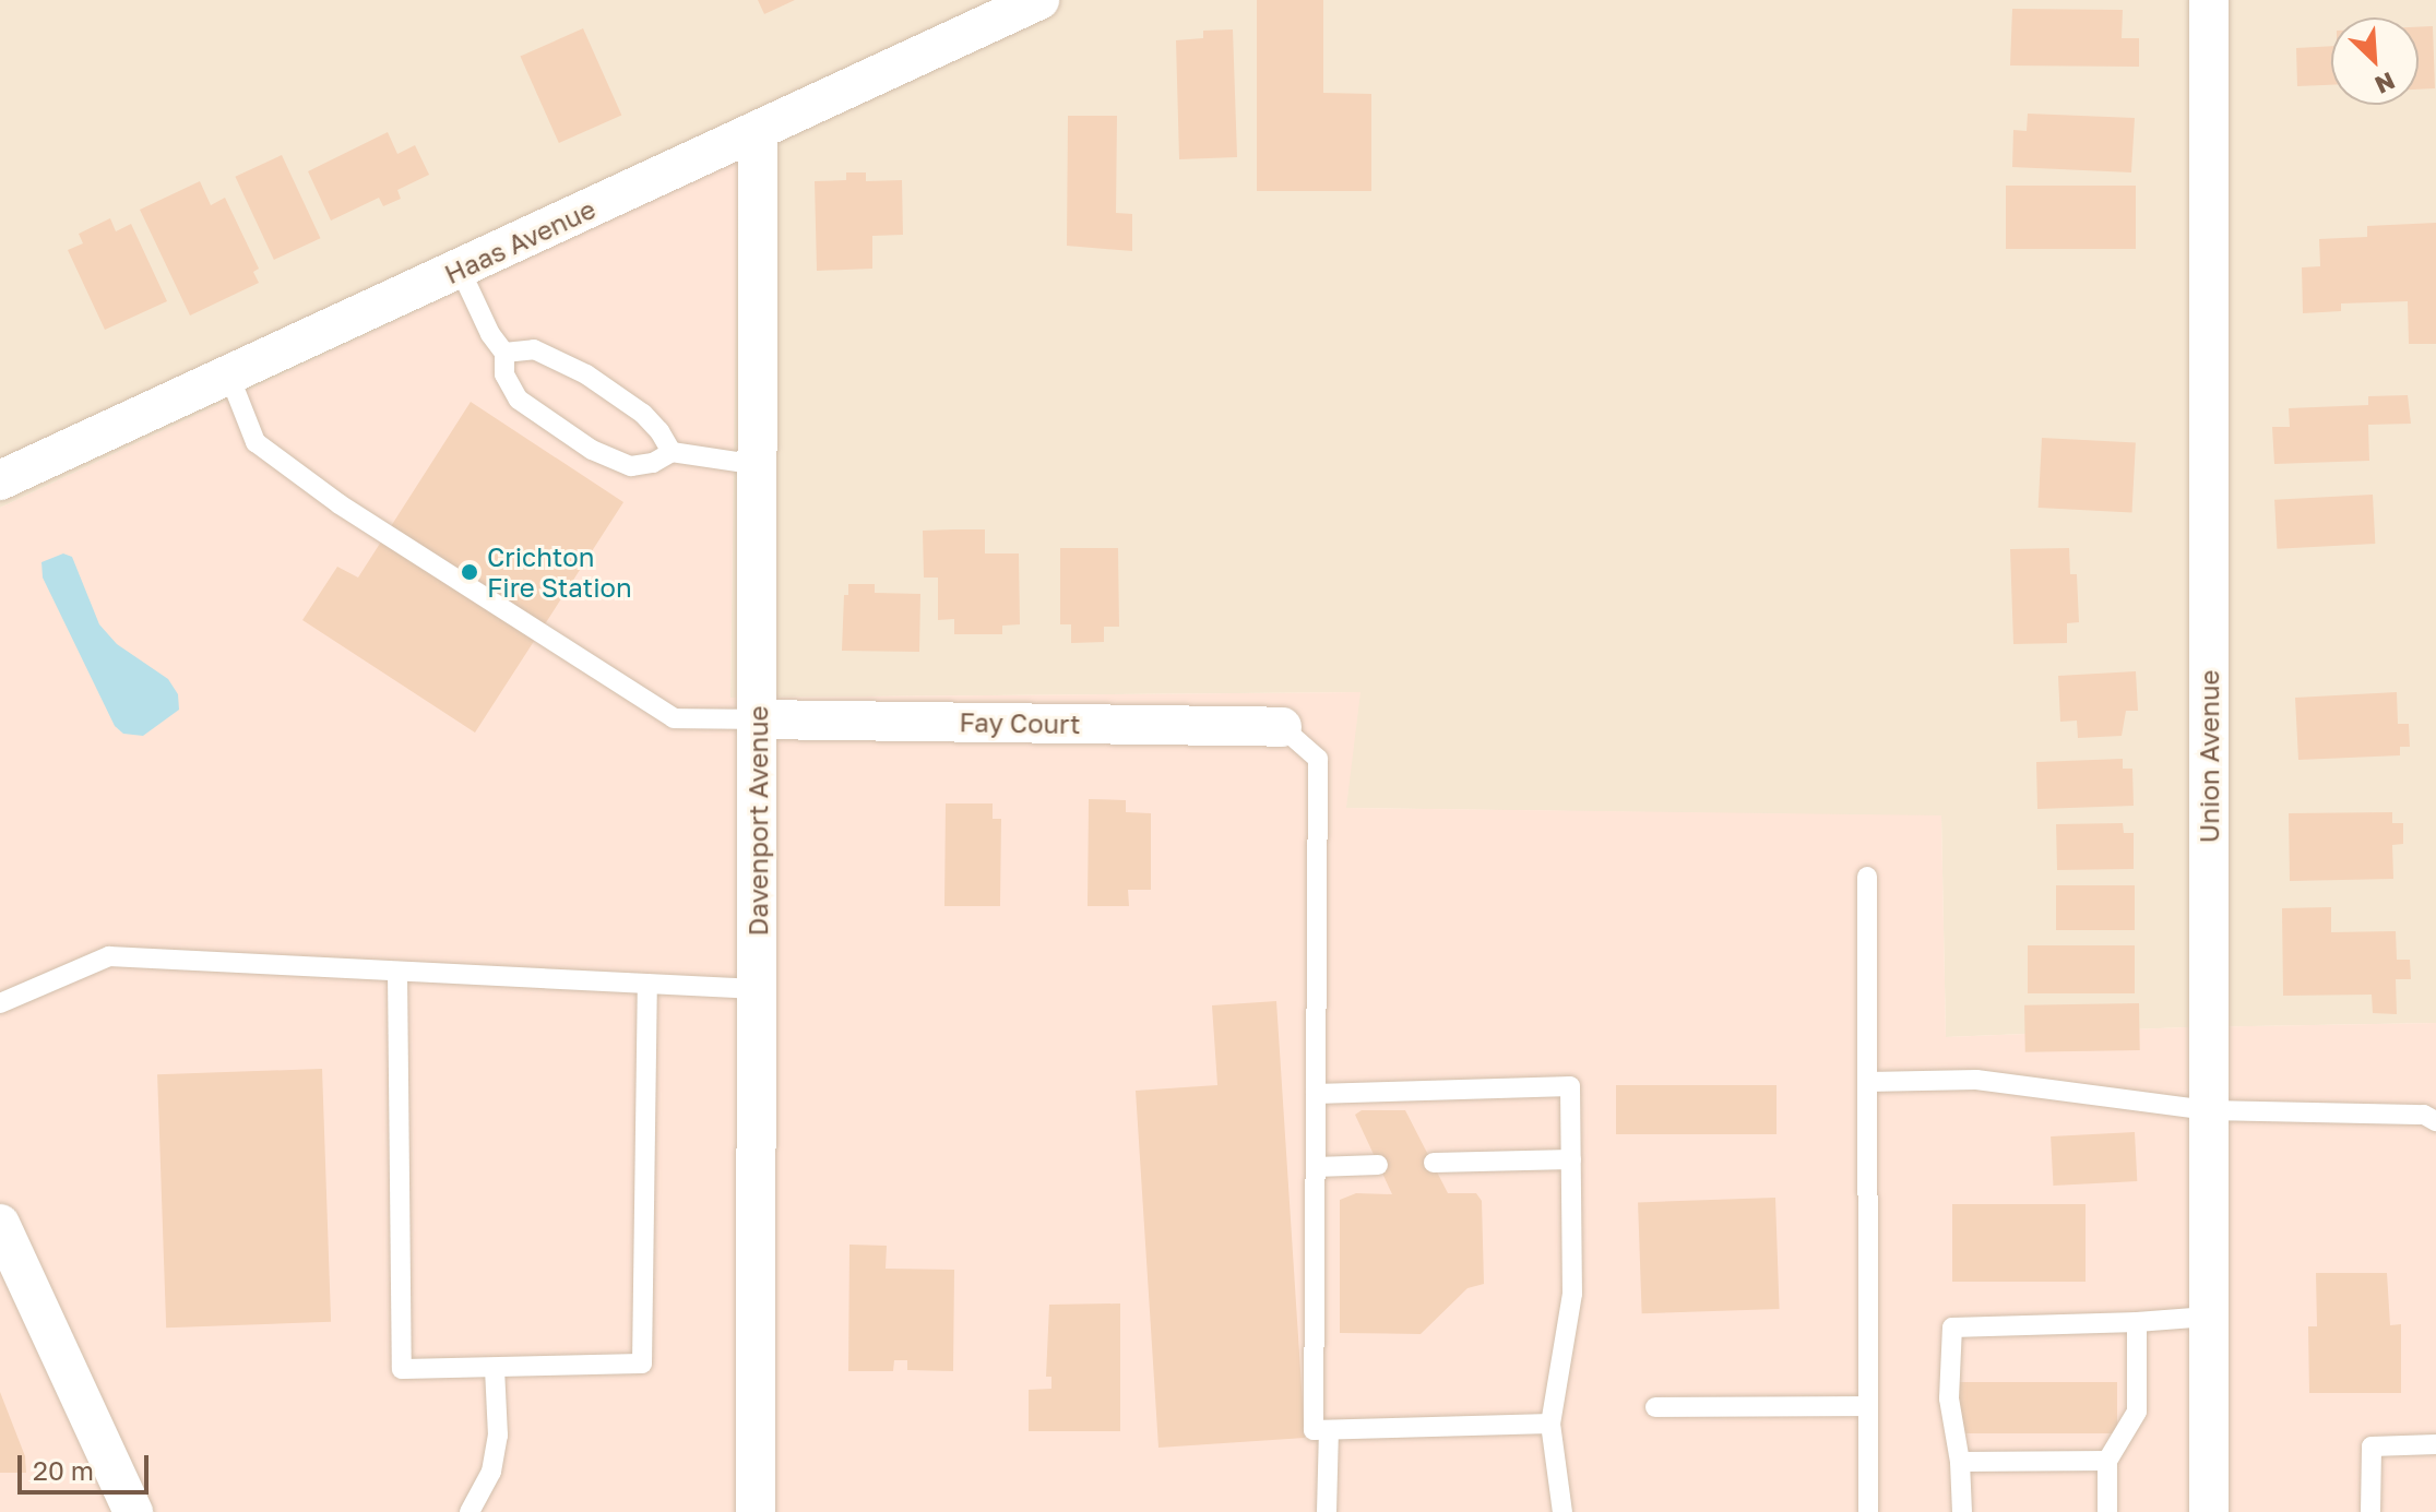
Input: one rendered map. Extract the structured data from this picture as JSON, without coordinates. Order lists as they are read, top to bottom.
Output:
{
  "streets": {
    "street": [
      "Haas Avenue",
      "Fay Court",
      "Union Avenue",
      "Davenport Avenue"
    ]
  },
  "crossings": [
    ["Haas Avenue", "Davenport Avenue"],
    ["Fay Court", "Davenport Avenue"]
  ],
  "places": ["Crichton Fire Station"],
  "scale_bar": "20 m",
  "north": "bottom right"
}
